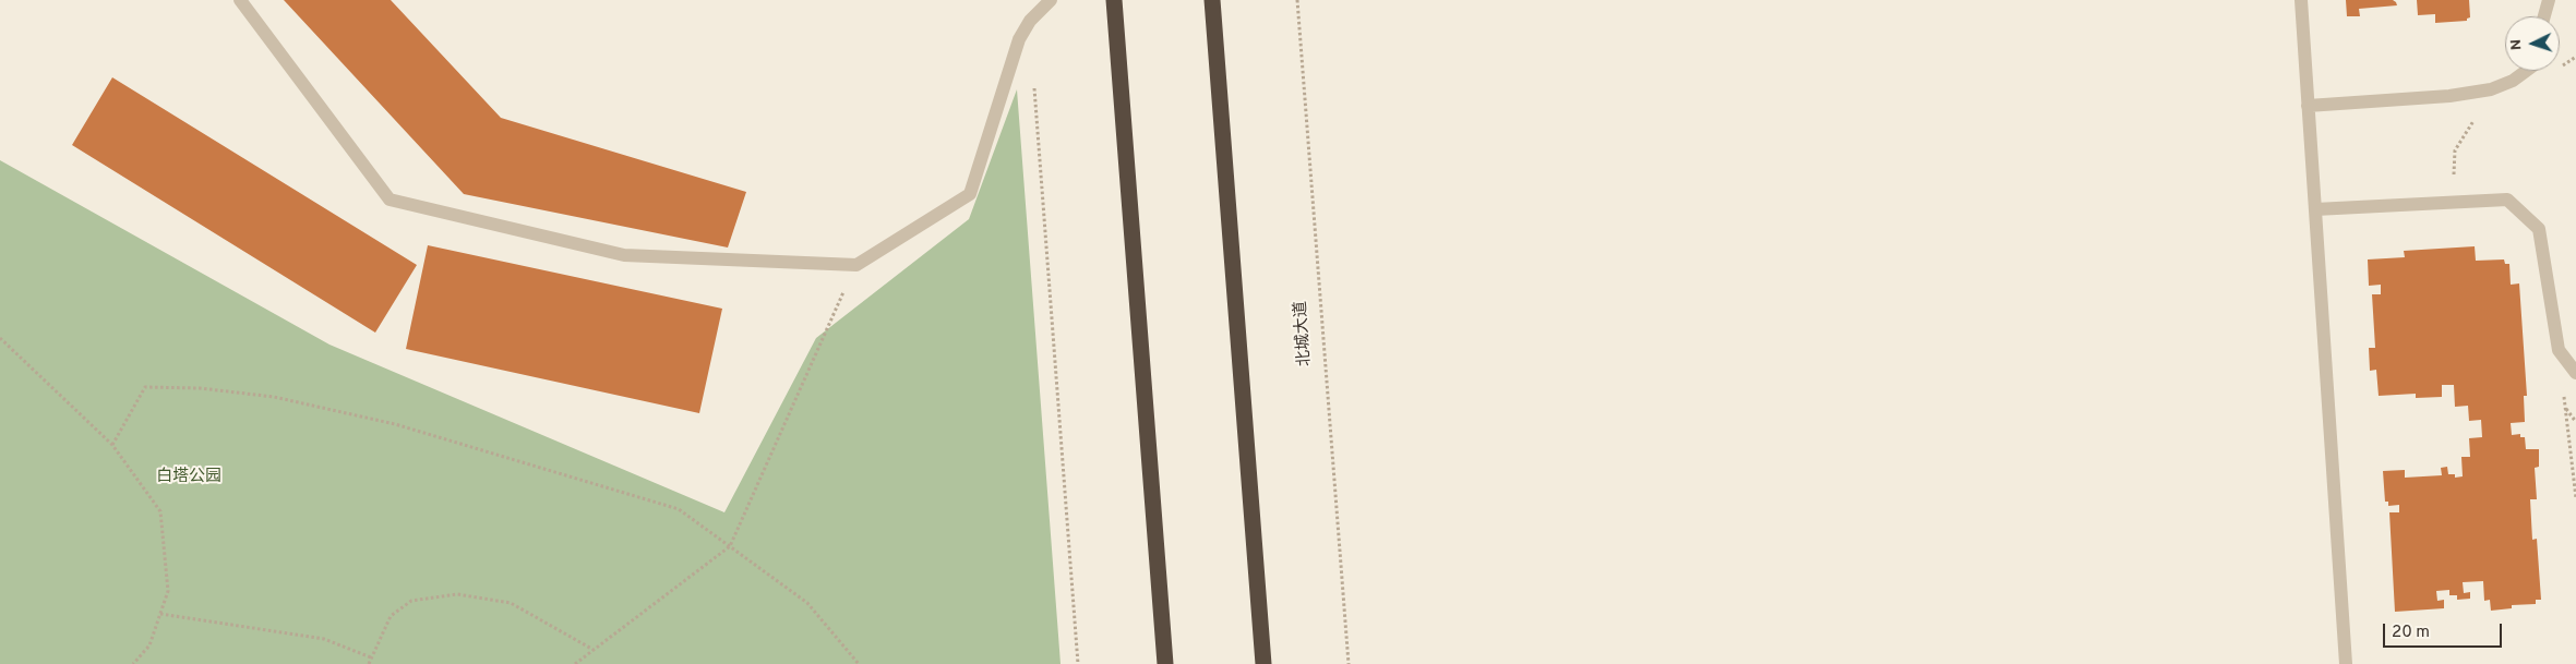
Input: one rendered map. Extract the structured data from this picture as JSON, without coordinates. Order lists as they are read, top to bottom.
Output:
{
  "streets": {
    "path": ["北城大道"]
  },
  "parks": ["白塔公园"],
  "scale_bar": "20 m",
  "north": "left"
}
